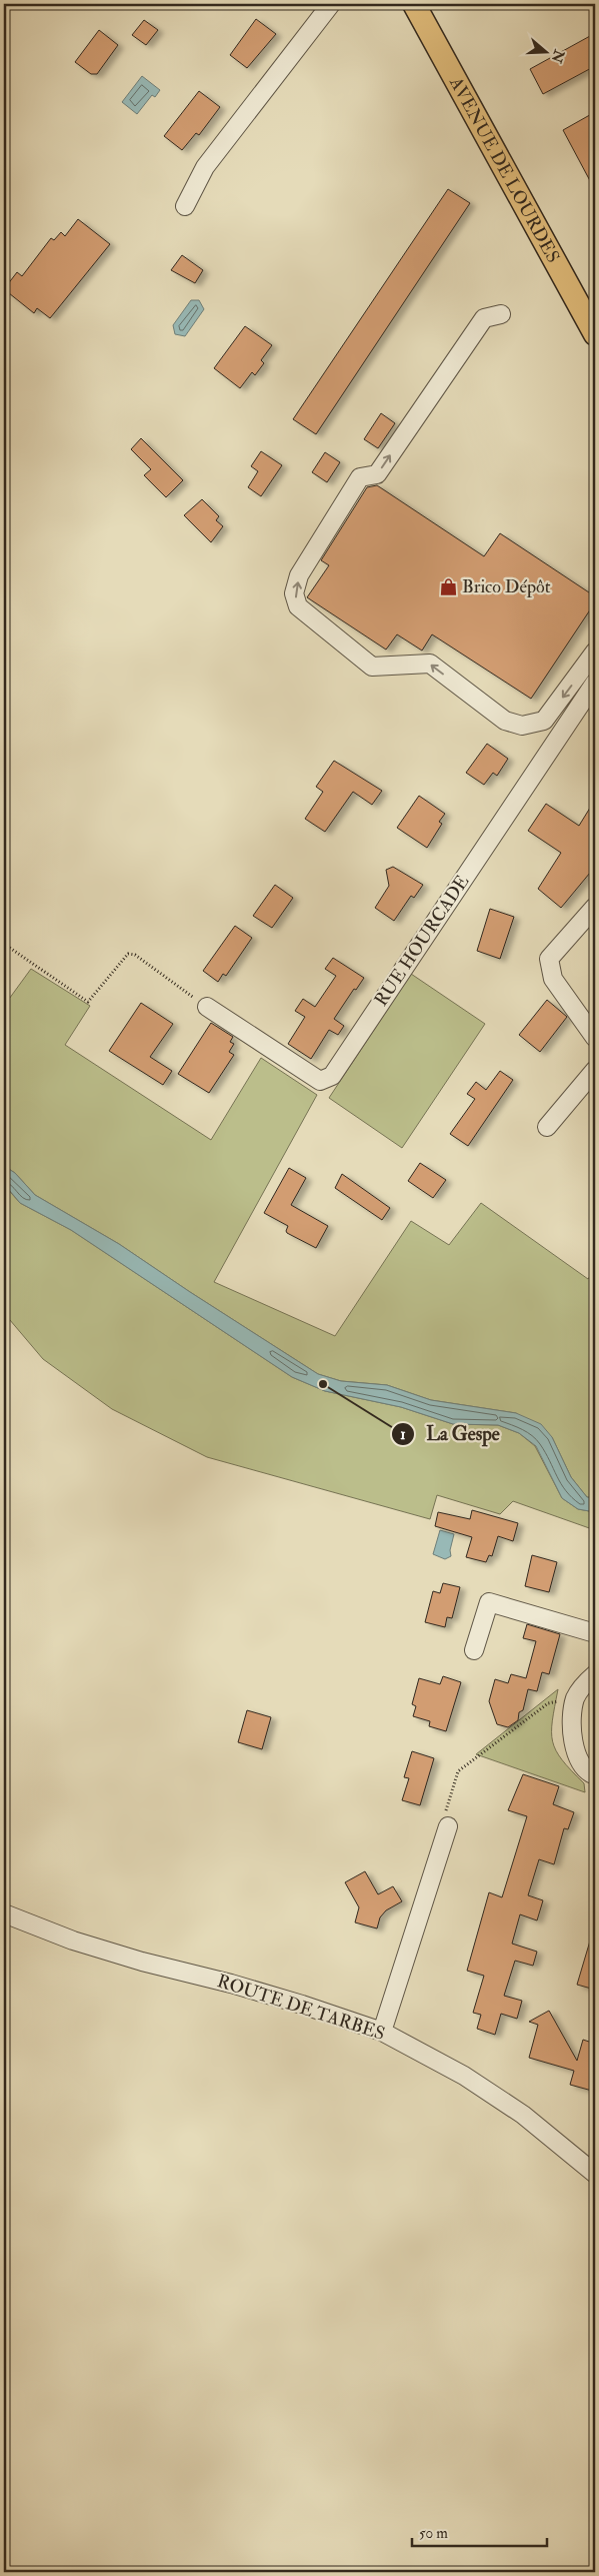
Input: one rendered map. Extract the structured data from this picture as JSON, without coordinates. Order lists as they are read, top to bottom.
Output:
{
  "streets": {
    "main road": ["AVENUE DE LOURDES"],
    "street": ["RUE HOURCADE", "ROUTE DE TARBES"]
  },
  "places": {
    "shop": ["Brico Dépôt"],
    "other": ["La Gespe"]
  },
  "scale_bar": "50 m",
  "north": "right"
}
